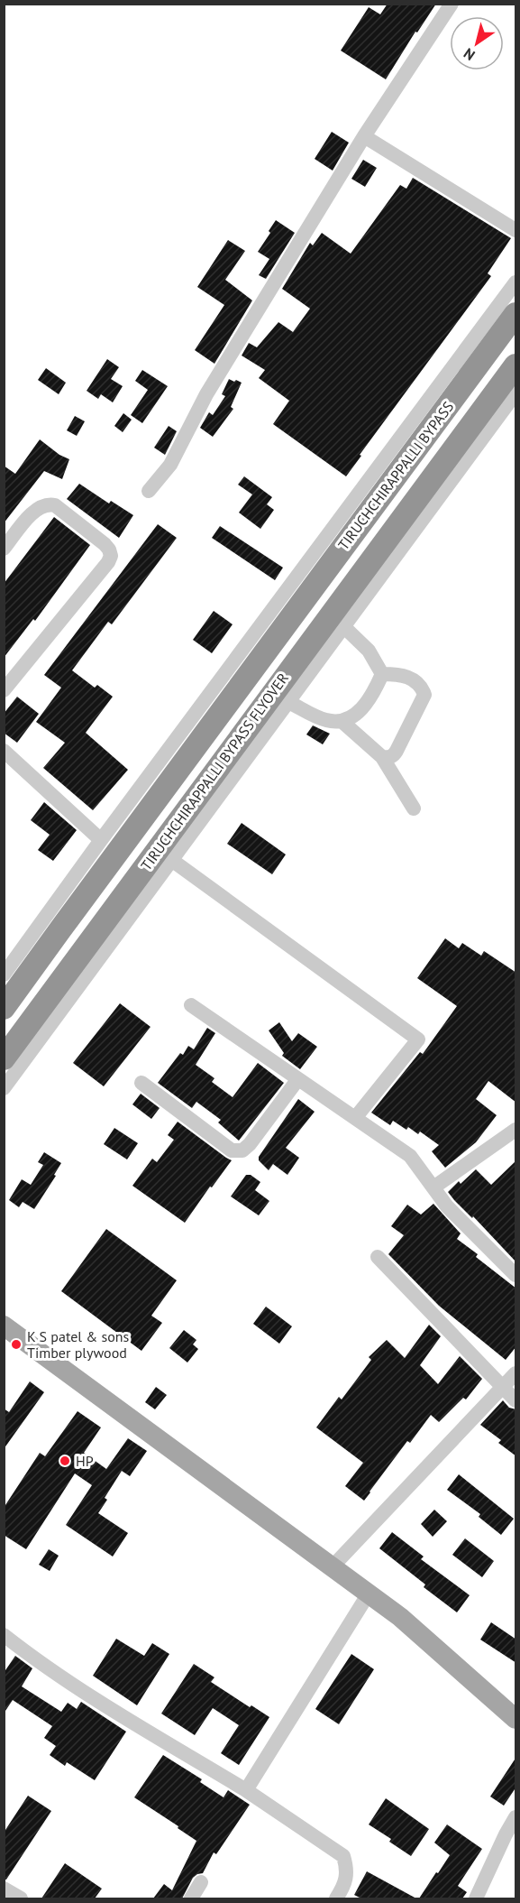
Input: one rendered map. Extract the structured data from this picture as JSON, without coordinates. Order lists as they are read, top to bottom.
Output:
{
  "streets": {
    "highway": ["TIRUCHCHIRAPPALLI BYPASS", "TIRUCHCHIRAPPALLI BYPASS FLYOVER"]
  },
  "crossings": [
    ["TIRUCHCHIRAPPALLI BYPASS", "TIRUCHCHIRAPPALLI BYPASS FLYOVER"]
  ],
  "places": ["K S patel & sons Timber plywood", "HP"],
  "north": "bottom left"
}
